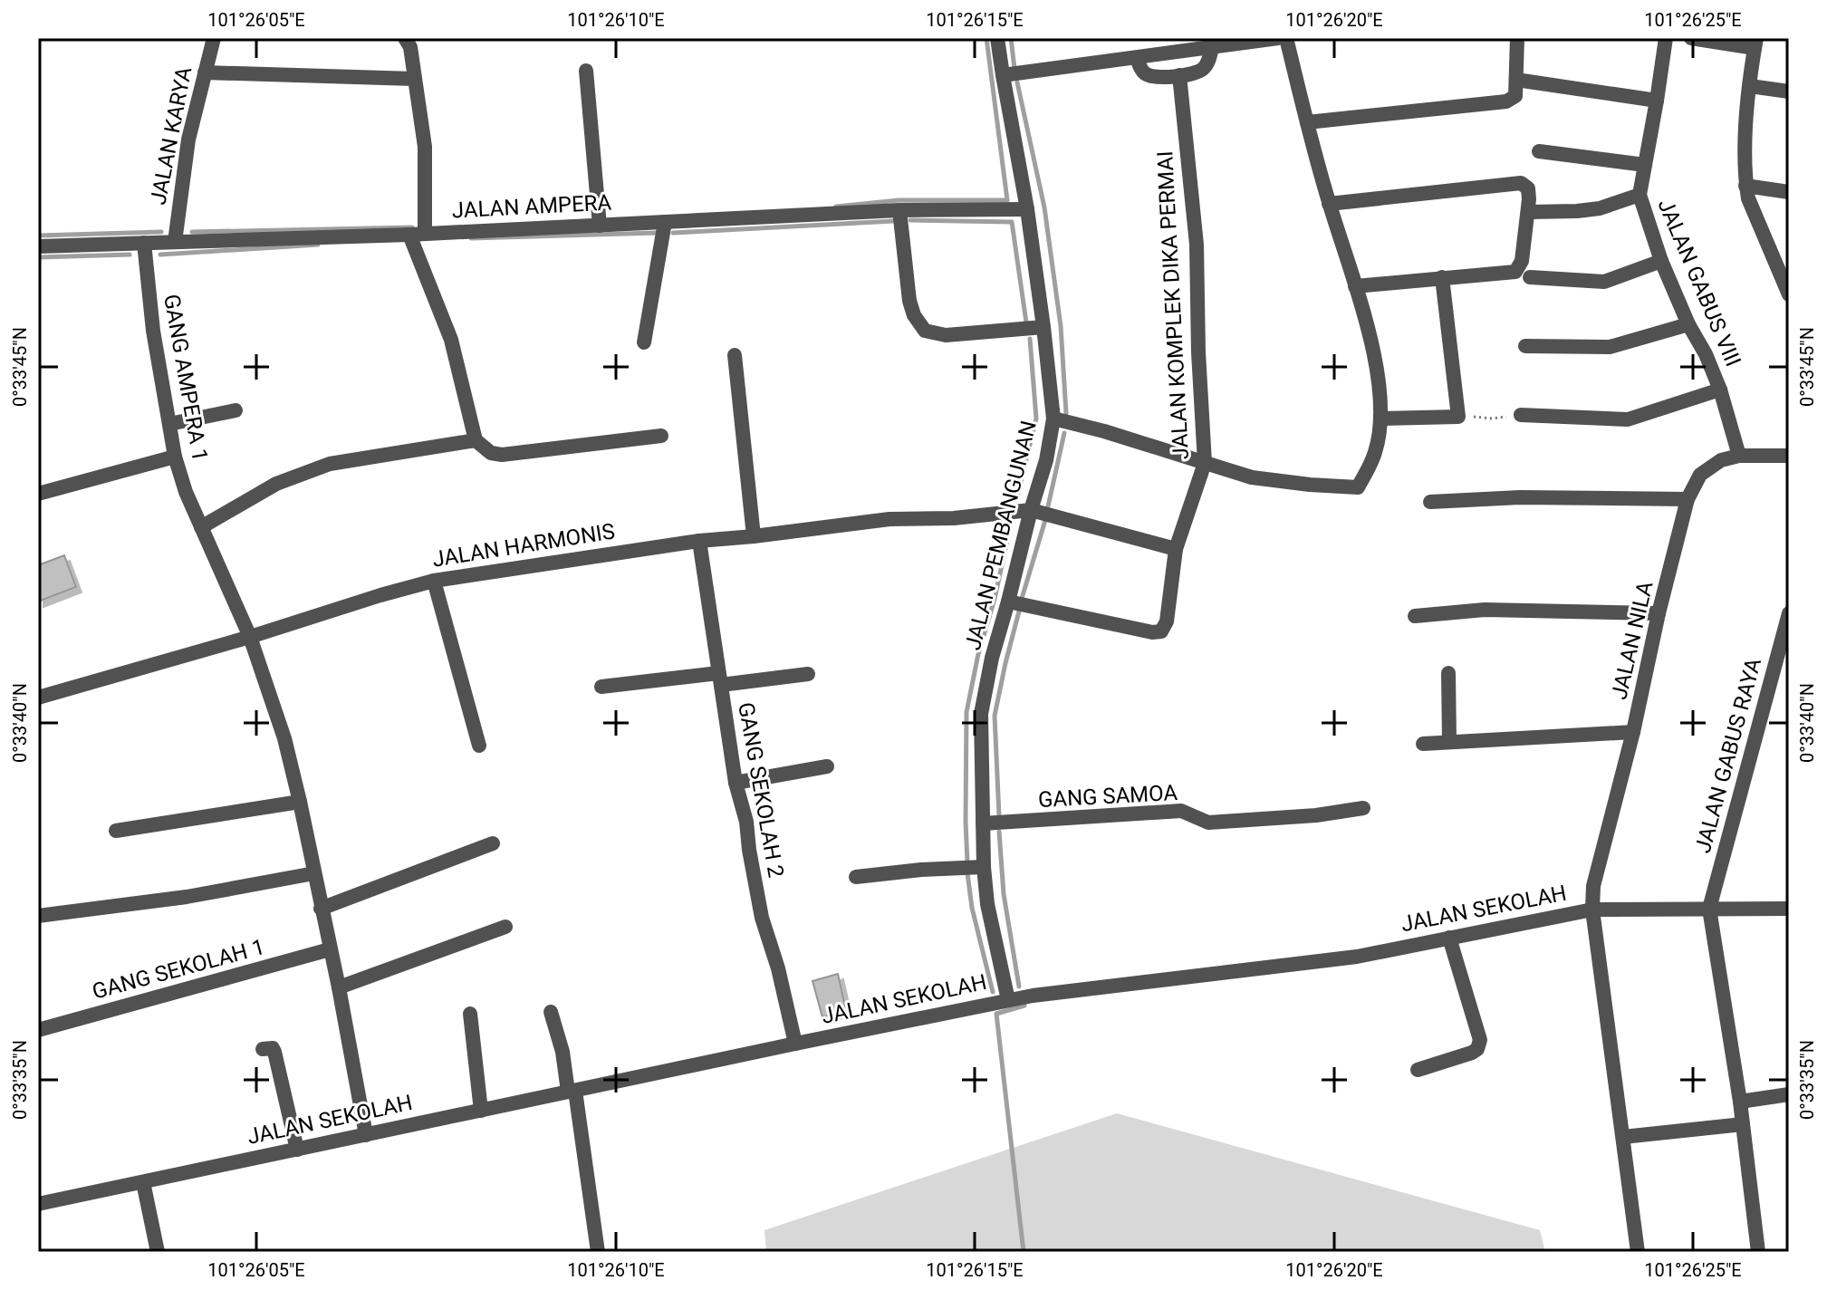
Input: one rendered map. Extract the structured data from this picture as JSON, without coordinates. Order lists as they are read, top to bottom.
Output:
{
  "streets": {
    "street": [
      "JALAN KARYA",
      "JALAN AMPERA",
      "JALAN GABUS VIII",
      "JALAN KOMPLEK DIKA PERMAI",
      "GANG AMPERA 1",
      "JALAN PEMBANGUNAN",
      "JALAN HARMONIS",
      "JALAN NILA",
      "JALAN GABUS RAYA",
      "GANG SEKOLAH 2",
      "GANG SAMOA",
      "JALAN SEKOLAH",
      "GANG SEKOLAH 1"
    ]
  },
  "crossings": [
    ["JALAN KARYA", "JALAN AMPERA"],
    ["JALAN AMPERA", "GANG AMPERA 1"],
    ["JALAN AMPERA", "JALAN PEMBANGUNAN"],
    ["JALAN GABUS VIII", "JALAN NILA"],
    ["JALAN KOMPLEK DIKA PERMAI", "JALAN PEMBANGUNAN"],
    ["GANG AMPERA 1", "JALAN HARMONIS"],
    ["JALAN PEMBANGUNAN", "JALAN HARMONIS"],
    ["JALAN PEMBANGUNAN", "GANG SAMOA"],
    ["JALAN PEMBANGUNAN", "JALAN SEKOLAH"],
    ["JALAN HARMONIS", "GANG SEKOLAH 2"],
    ["JALAN NILA", "JALAN SEKOLAH"],
    ["JALAN GABUS RAYA", "JALAN SEKOLAH"],
    ["GANG SEKOLAH 2", "JALAN SEKOLAH"]
  ],
  "coordinates": [
    "101°26'05\"E",
    "101°26'10\"E",
    "101°26'15\"E",
    "101°26'20\"E",
    "101°26'25\"E",
    "0°33'45\"N",
    "0°33'40\"N",
    "0°33'35\"N"
  ]
}
